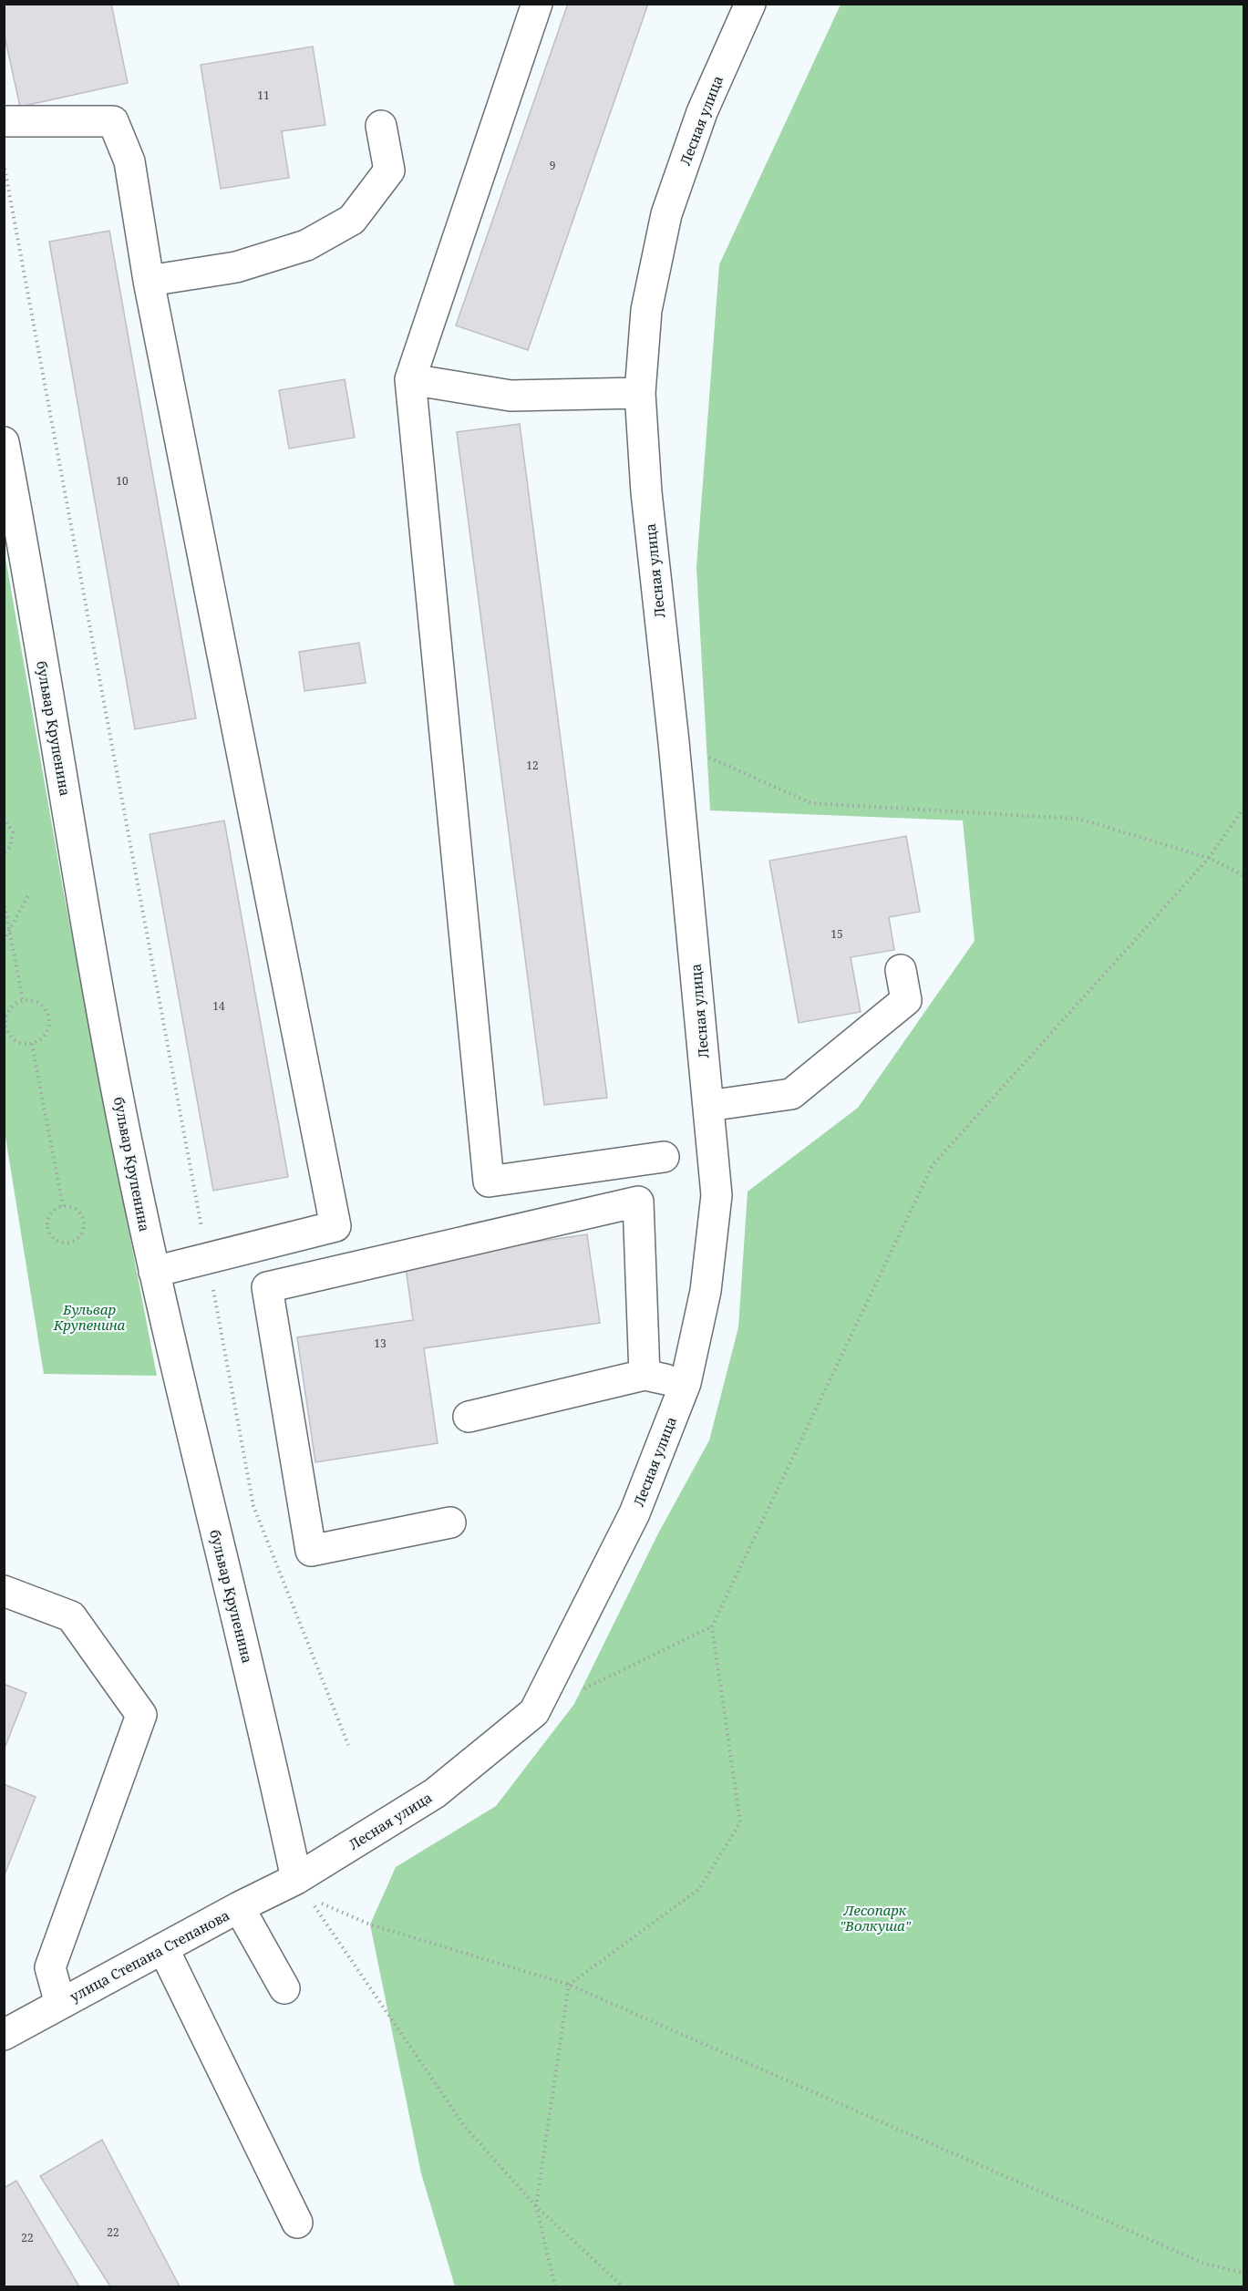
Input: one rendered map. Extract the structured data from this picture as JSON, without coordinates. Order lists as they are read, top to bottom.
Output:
{
  "streets": {
    "street": ["Лесная улица", "бульвар Крупенина", "улица Степана Степанова"]
  },
  "crossings": [
    ["Лесная улица", "бульвар Крупенина"],
    ["Лесная улица", "улица Степана Степанова"],
    ["бульвар Крупенина", "улица Степана Степанова"]
  ],
  "parks": ["Бульвар Крупенина", "Лесопарк \"Волкуша\""],
  "house_numbers": [
    "11",
    "9",
    "10",
    "12",
    "15",
    "14",
    "13",
    "22",
    "22"
  ]
}
